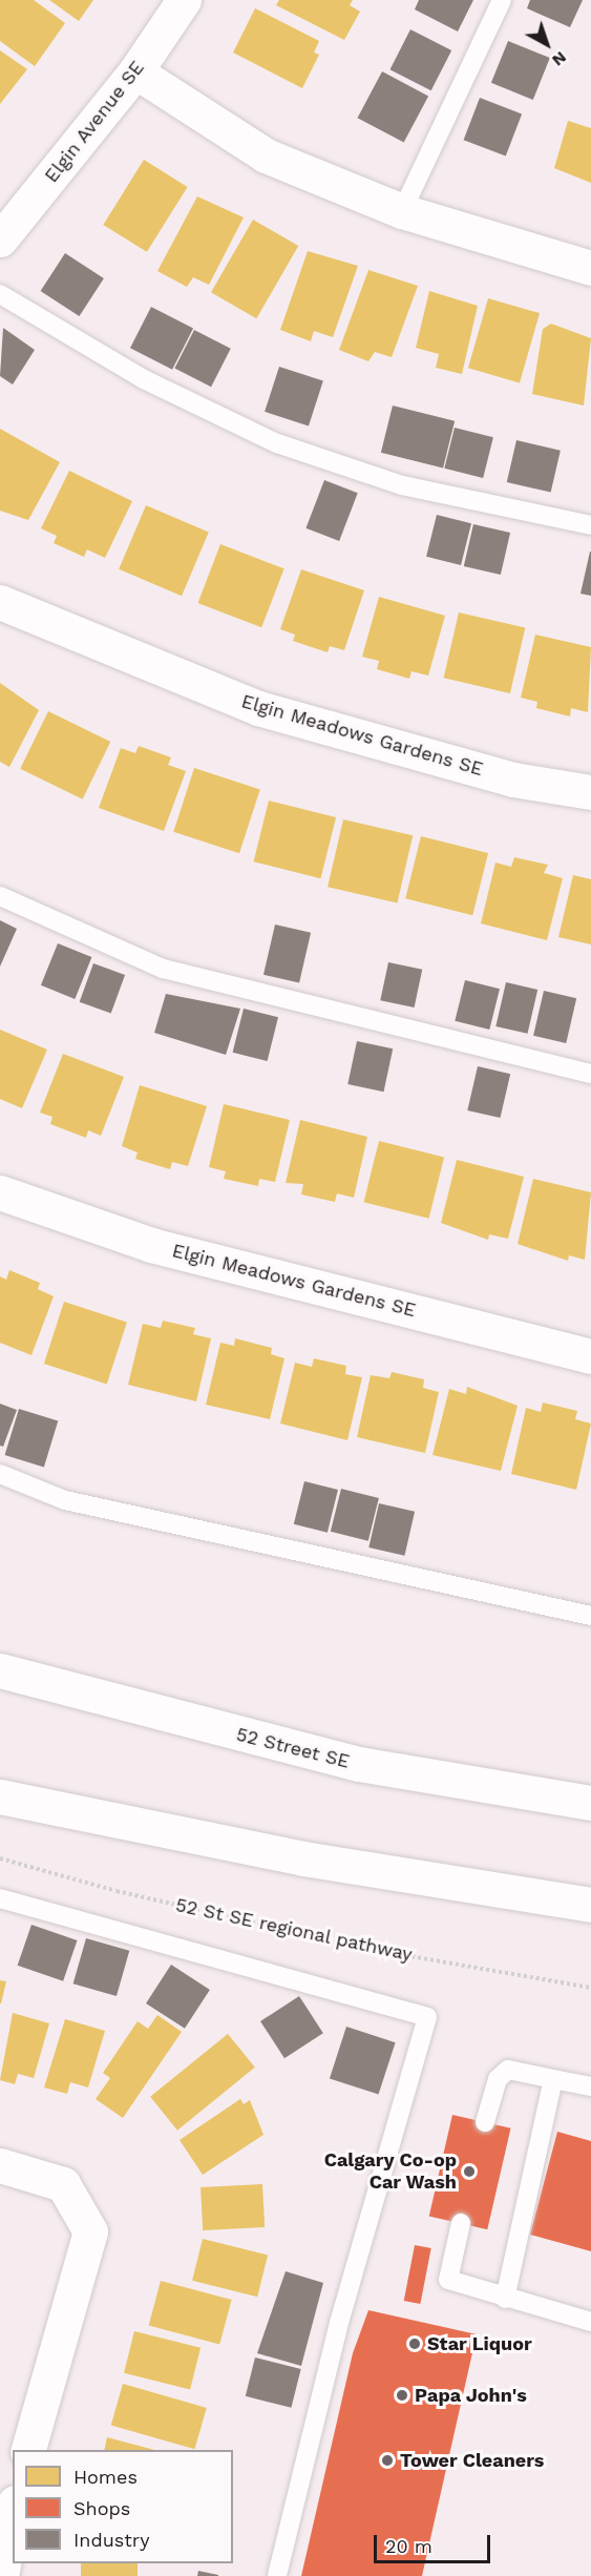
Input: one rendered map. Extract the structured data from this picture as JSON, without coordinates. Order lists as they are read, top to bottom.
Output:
{
  "streets": {
    "street": ["Elgin Avenue SE", "Elgin Meadows Gardens SE", "52 Street SE"],
    "path": ["52 St SE regional pathway"]
  },
  "places": [
    "Calgary Co-op Car Wash",
    "Star Liquor",
    "Papa John's",
    "Tower Cleaners"
  ],
  "legend": ["Homes", "Shops", "Industry"],
  "scale_bar": "20 m",
  "north": "bottom right"
}
